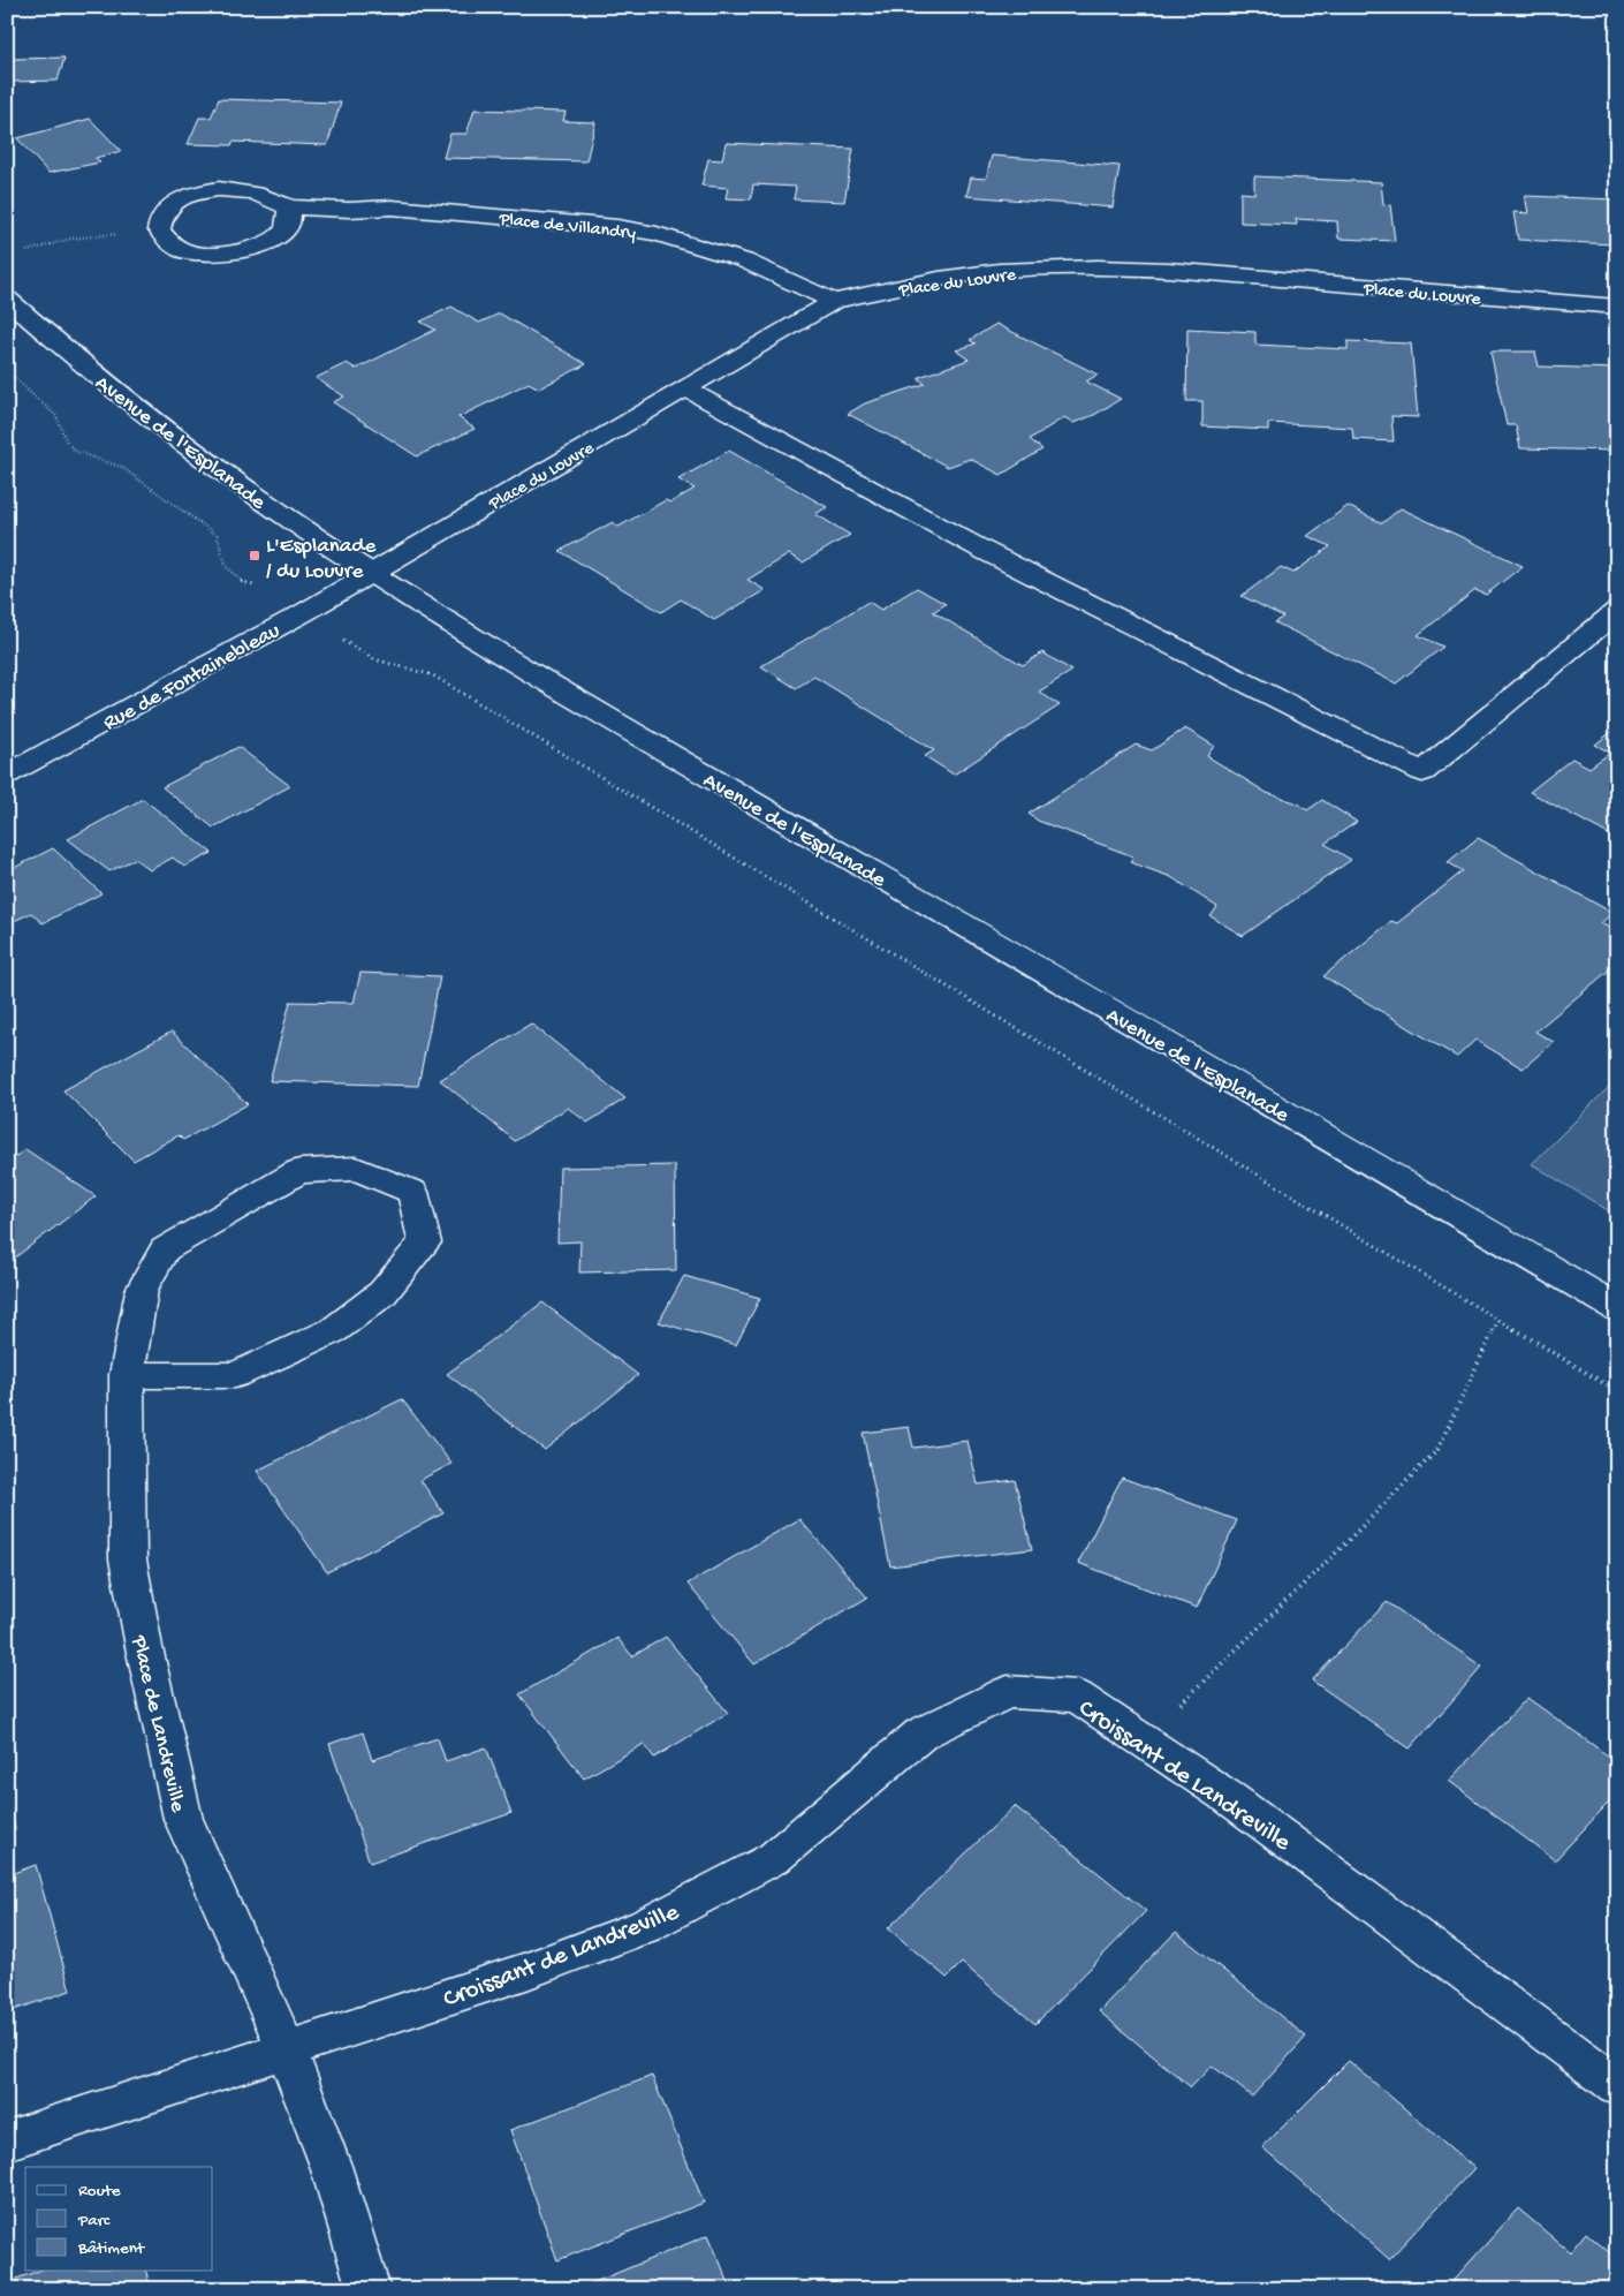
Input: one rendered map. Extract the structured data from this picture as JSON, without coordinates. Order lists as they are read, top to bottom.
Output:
{
  "streets": {
    "street": [
      "Place de Villandry",
      "Place du Louvre",
      "Avenue de l'Esplanade",
      "Rue de Fontainebleau",
      "Place de Landreville",
      "Croissant de Landreville"
    ]
  },
  "crossings": [
    ["Place de Villandry", "Place du Louvre"],
    ["Place du Louvre", "Avenue de l'Esplanade"],
    ["Place du Louvre", "Rue de Fontainebleau"],
    ["Avenue de l'Esplanade", "Rue de Fontainebleau"],
    ["Place de Landreville", "Croissant de Landreville"]
  ],
  "places": {
    "transit": ["L'Esplanade / du Louvre"]
  },
  "legend": ["Route", "Parc", "Bâtiment"]
}
